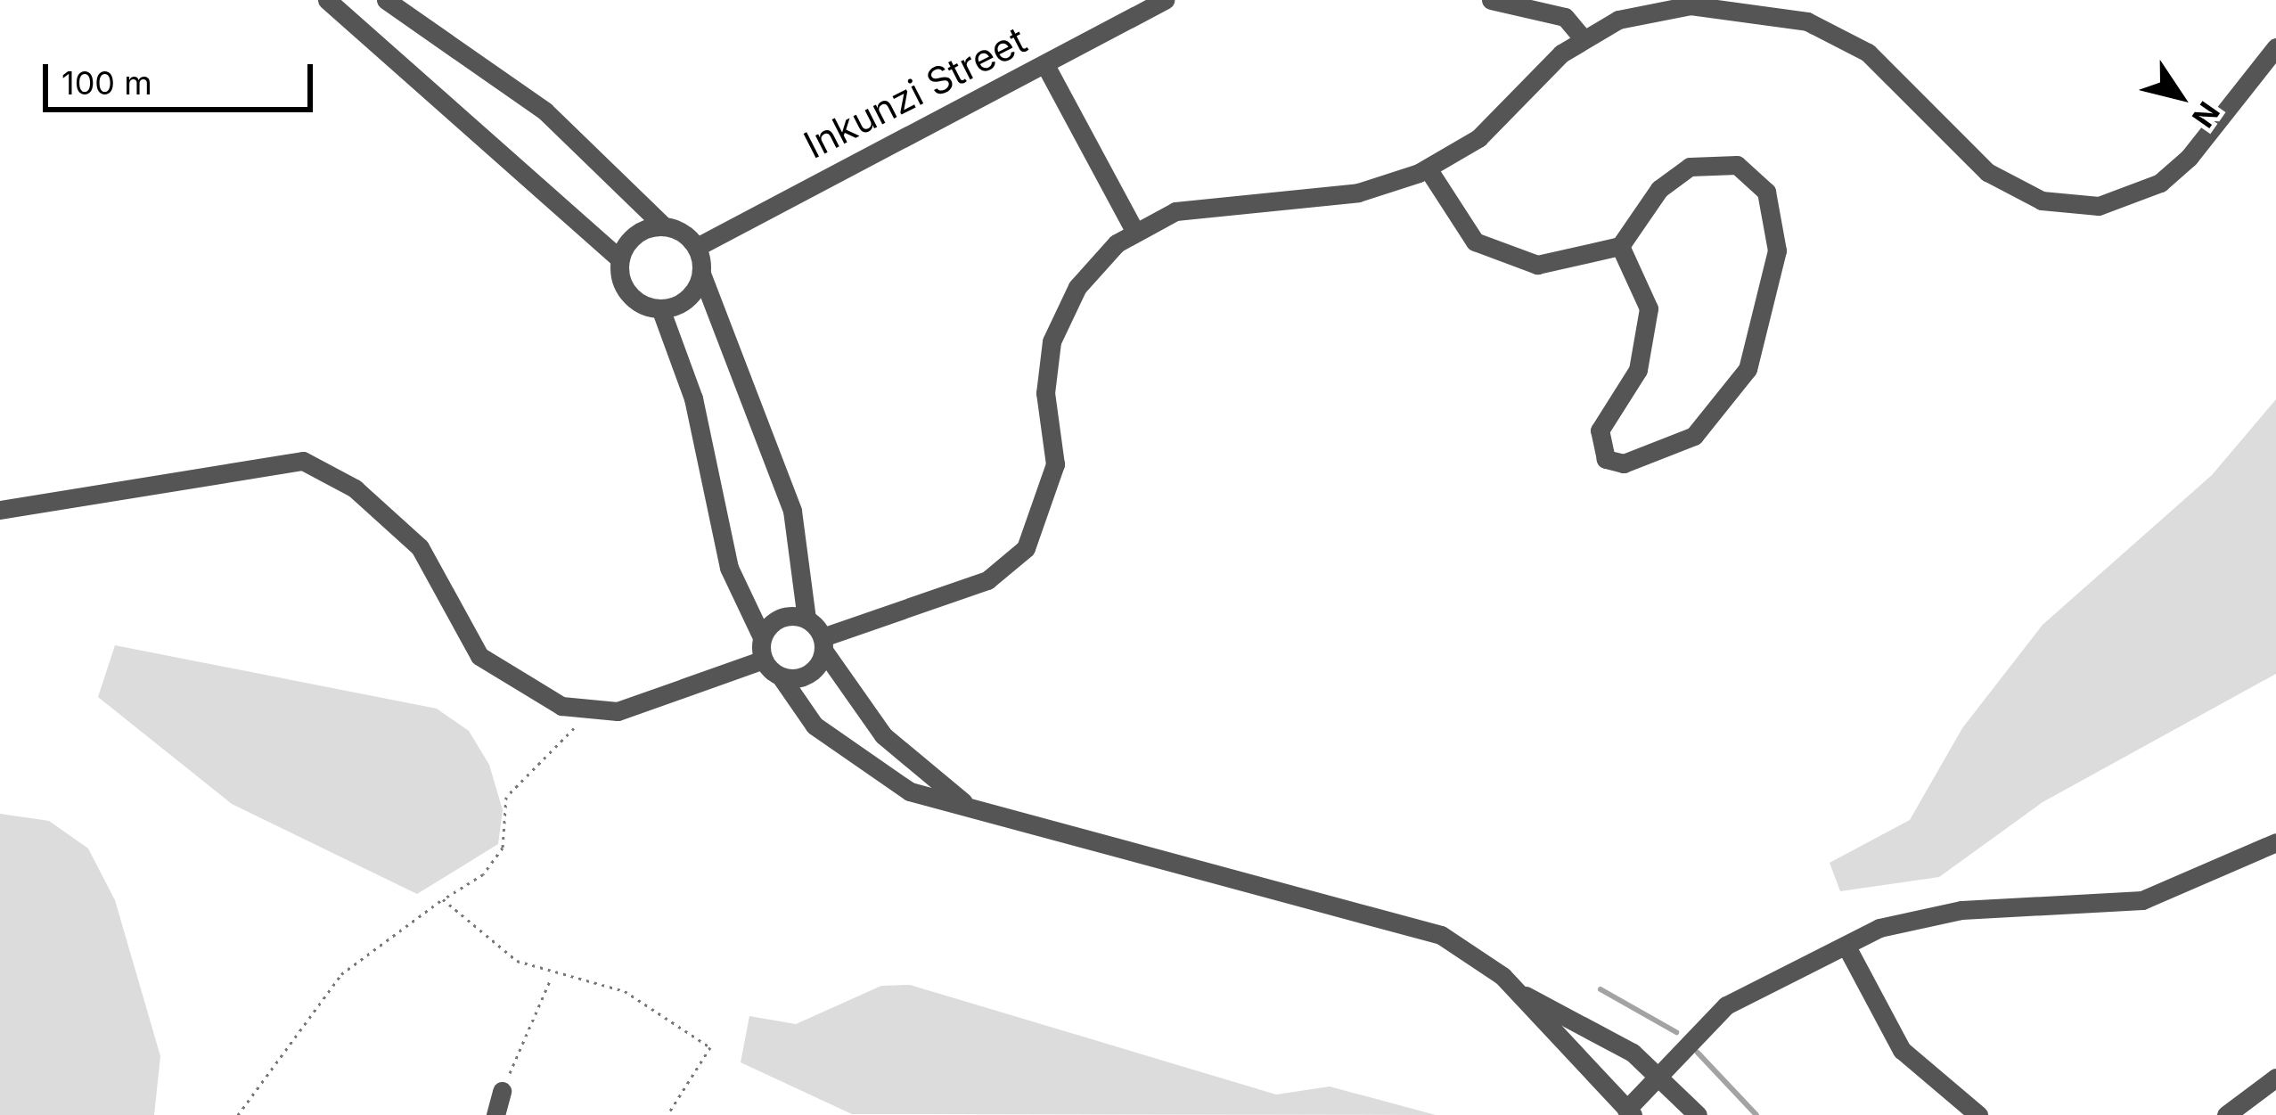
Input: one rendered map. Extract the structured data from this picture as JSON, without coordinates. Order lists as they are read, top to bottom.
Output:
{
  "streets": {
    "street": ["Inkunzi Street"]
  },
  "scale_bar": "100 m",
  "north": "bottom right"
}
